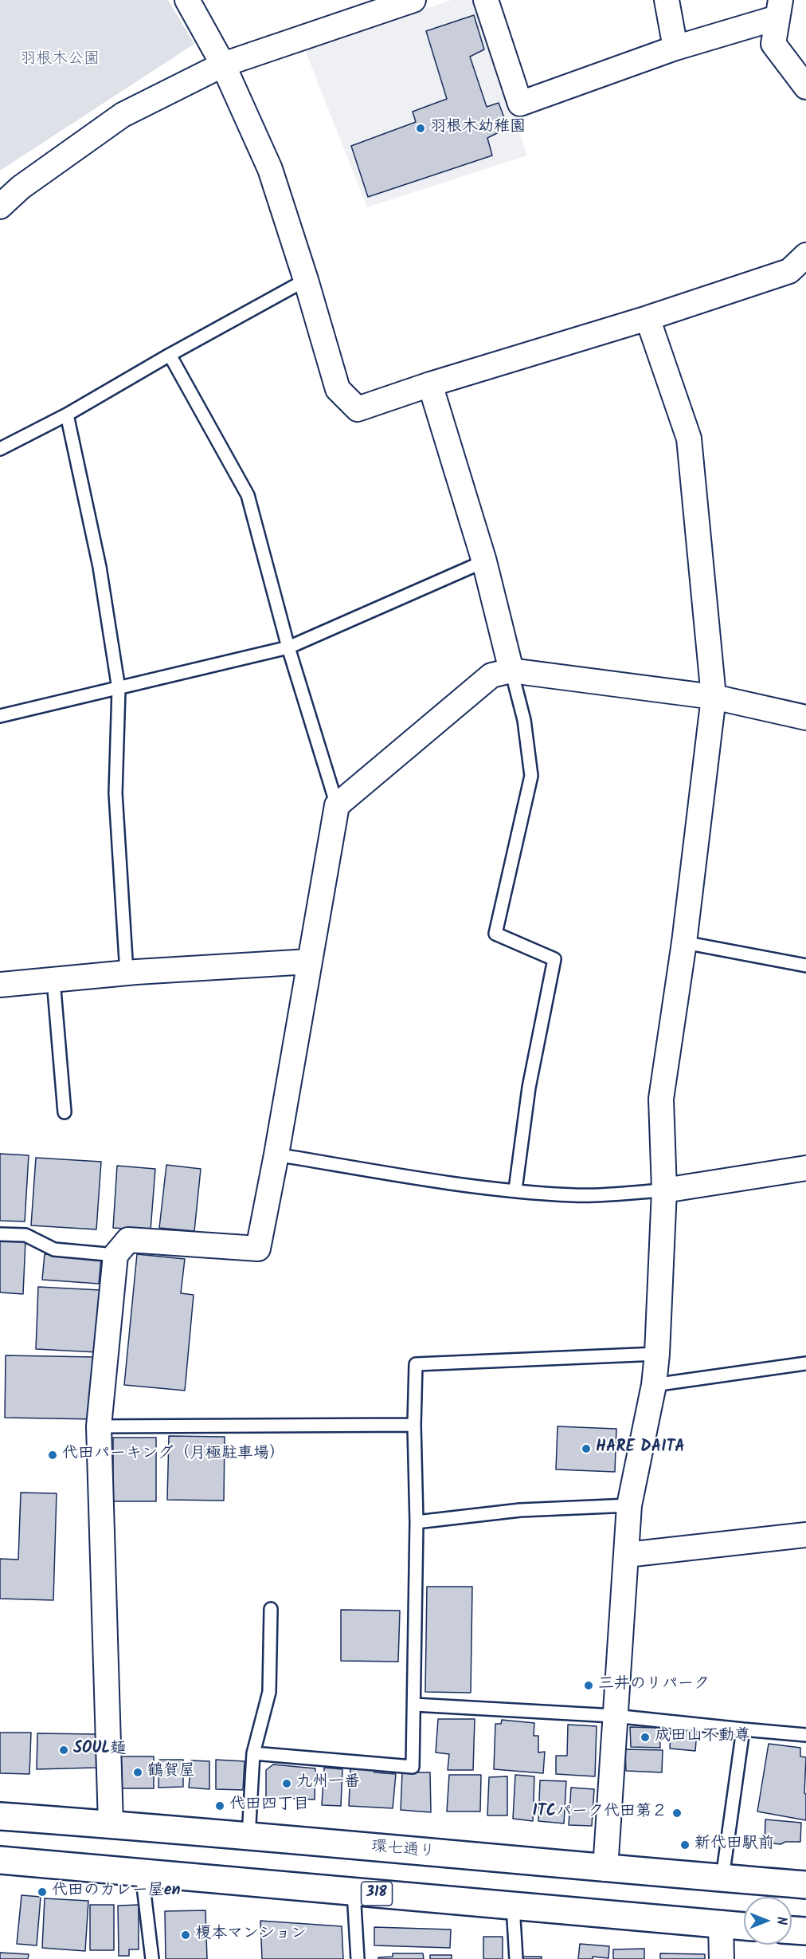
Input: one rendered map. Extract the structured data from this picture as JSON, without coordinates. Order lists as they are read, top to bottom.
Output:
{
  "streets": {
    "main road": ["環七通り", "318"]
  },
  "parks": ["羽根木公園"],
  "places": [
    "羽根木幼稚園",
    "HARE DAITA",
    "代田パーキング（月極駐車場）",
    "三井のリパーク",
    "成田山不動尊",
    "SOUL麺",
    "鶴賀屋",
    "九州一番",
    "代田四丁目",
    "ITCパーク代田第２",
    "新代田駅前",
    "代田のカレー屋en",
    "榎本マンション"
  ],
  "north": "right"
}
